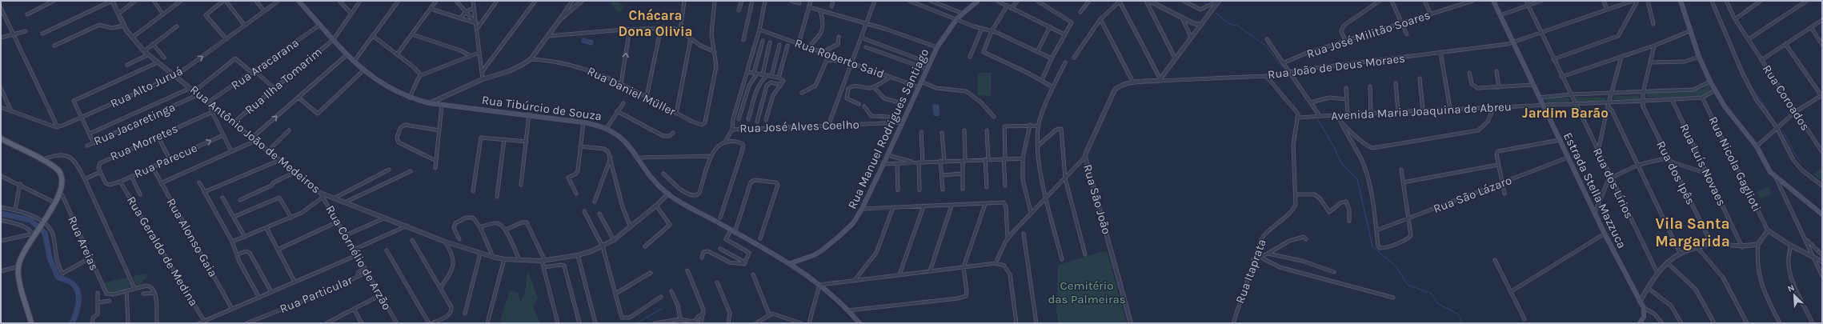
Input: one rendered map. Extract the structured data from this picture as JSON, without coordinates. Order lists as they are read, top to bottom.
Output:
{
  "streets": {
    "main road": ["Rua Tibúrcio de Souza", "Rua Manuel Rodrigues Santiago", "Estrada Stella Mazzuca"],
    "street": [
      "Rua José Militão Soares",
      "Rua Roberto Said",
      "Rua Aracarana",
      "Rua João de Deus Moraes",
      "Rua Ilha Tomarim",
      "Rua Alto Juruá",
      "Rua Daniel Müller",
      "Rua Coroados",
      "Avenida Maria Joaquina de Abreu",
      "Rua Jacaretinga",
      "Rua José Alves Coelho",
      "Rua Antônio João de Medeiros",
      "Rua Morretes",
      "Rua Parecue",
      "Rua Nicola Gaglioti",
      "Rua Luís Novaes",
      "Rua dos Ipês",
      "Rua dos Lírios",
      "Rua São Lázaro",
      "Rua São João",
      "Rua Alonso Gaia",
      "Rua Areias",
      "Rua Geraldo de Medina",
      "Rua Cornélio de Arzão",
      "Rua Itaprata",
      "Rua Particular"
    ]
  },
  "crossings": [
    ["Rua Roberto Said", "Rua José Alves Coelho"],
    ["Rua Roberto Said", "Rua Manuel Rodrigues Santiago"],
    ["Rua Aracarana", "Rua Tibúrcio de Souza"],
    ["Rua Aracarana", "Rua Antônio João de Medeiros"],
    ["Rua João de Deus Moraes", "Rua dos Lírios"],
    ["Rua João de Deus Moraes", "Estrada Stella Mazzuca"],
    ["Rua João de Deus Moraes", "Rua São João"],
    ["Rua Ilha Tomarim", "Rua Tibúrcio de Souza"],
    ["Rua Ilha Tomarim", "Rua Antônio João de Medeiros"],
    ["Rua Alto Juruá", "Rua Antônio João de Medeiros"],
    ["Rua Tibúrcio de Souza", "Rua Manuel Rodrigues Santiago"],
    ["Rua Tibúrcio de Souza", "Rua Antônio João de Medeiros"],
    ["Avenida Maria Joaquina de Abreu", "Rua Nicola Gaglioti"],
    ["Avenida Maria Joaquina de Abreu", "Rua Luís Novaes"],
    ["Avenida Maria Joaquina de Abreu", "Rua dos Ipês"],
    ["Avenida Maria Joaquina de Abreu", "Rua dos Lírios"],
    ["Avenida Maria Joaquina de Abreu", "Estrada Stella Mazzuca"],
    ["Avenida Maria Joaquina de Abreu", "Rua Itaprata"],
    ["Rua Jacaretinga", "Rua Antônio João de Medeiros"],
    ["Rua José Alves Coelho", "Rua Manuel Rodrigues Santiago"],
    ["Rua Antônio João de Medeiros", "Rua Cornélio de Arzão"],
    ["Rua Morretes", "Rua Parecue"],
    ["Rua Parecue", "Rua Alonso Gaia"],
    ["Rua Parecue", "Rua Geraldo de Medina"],
    ["Estrada Stella Mazzuca", "Rua São Lázaro"],
    ["Rua Cornélio de Arzão", "Rua Particular"]
  ],
  "districts": ["Chácara Dona Olivia", "Jardim Barão", "Vila Santa Margarida"],
  "parks": ["Cemitério das Palmeiras"],
  "north": "top left"
}
